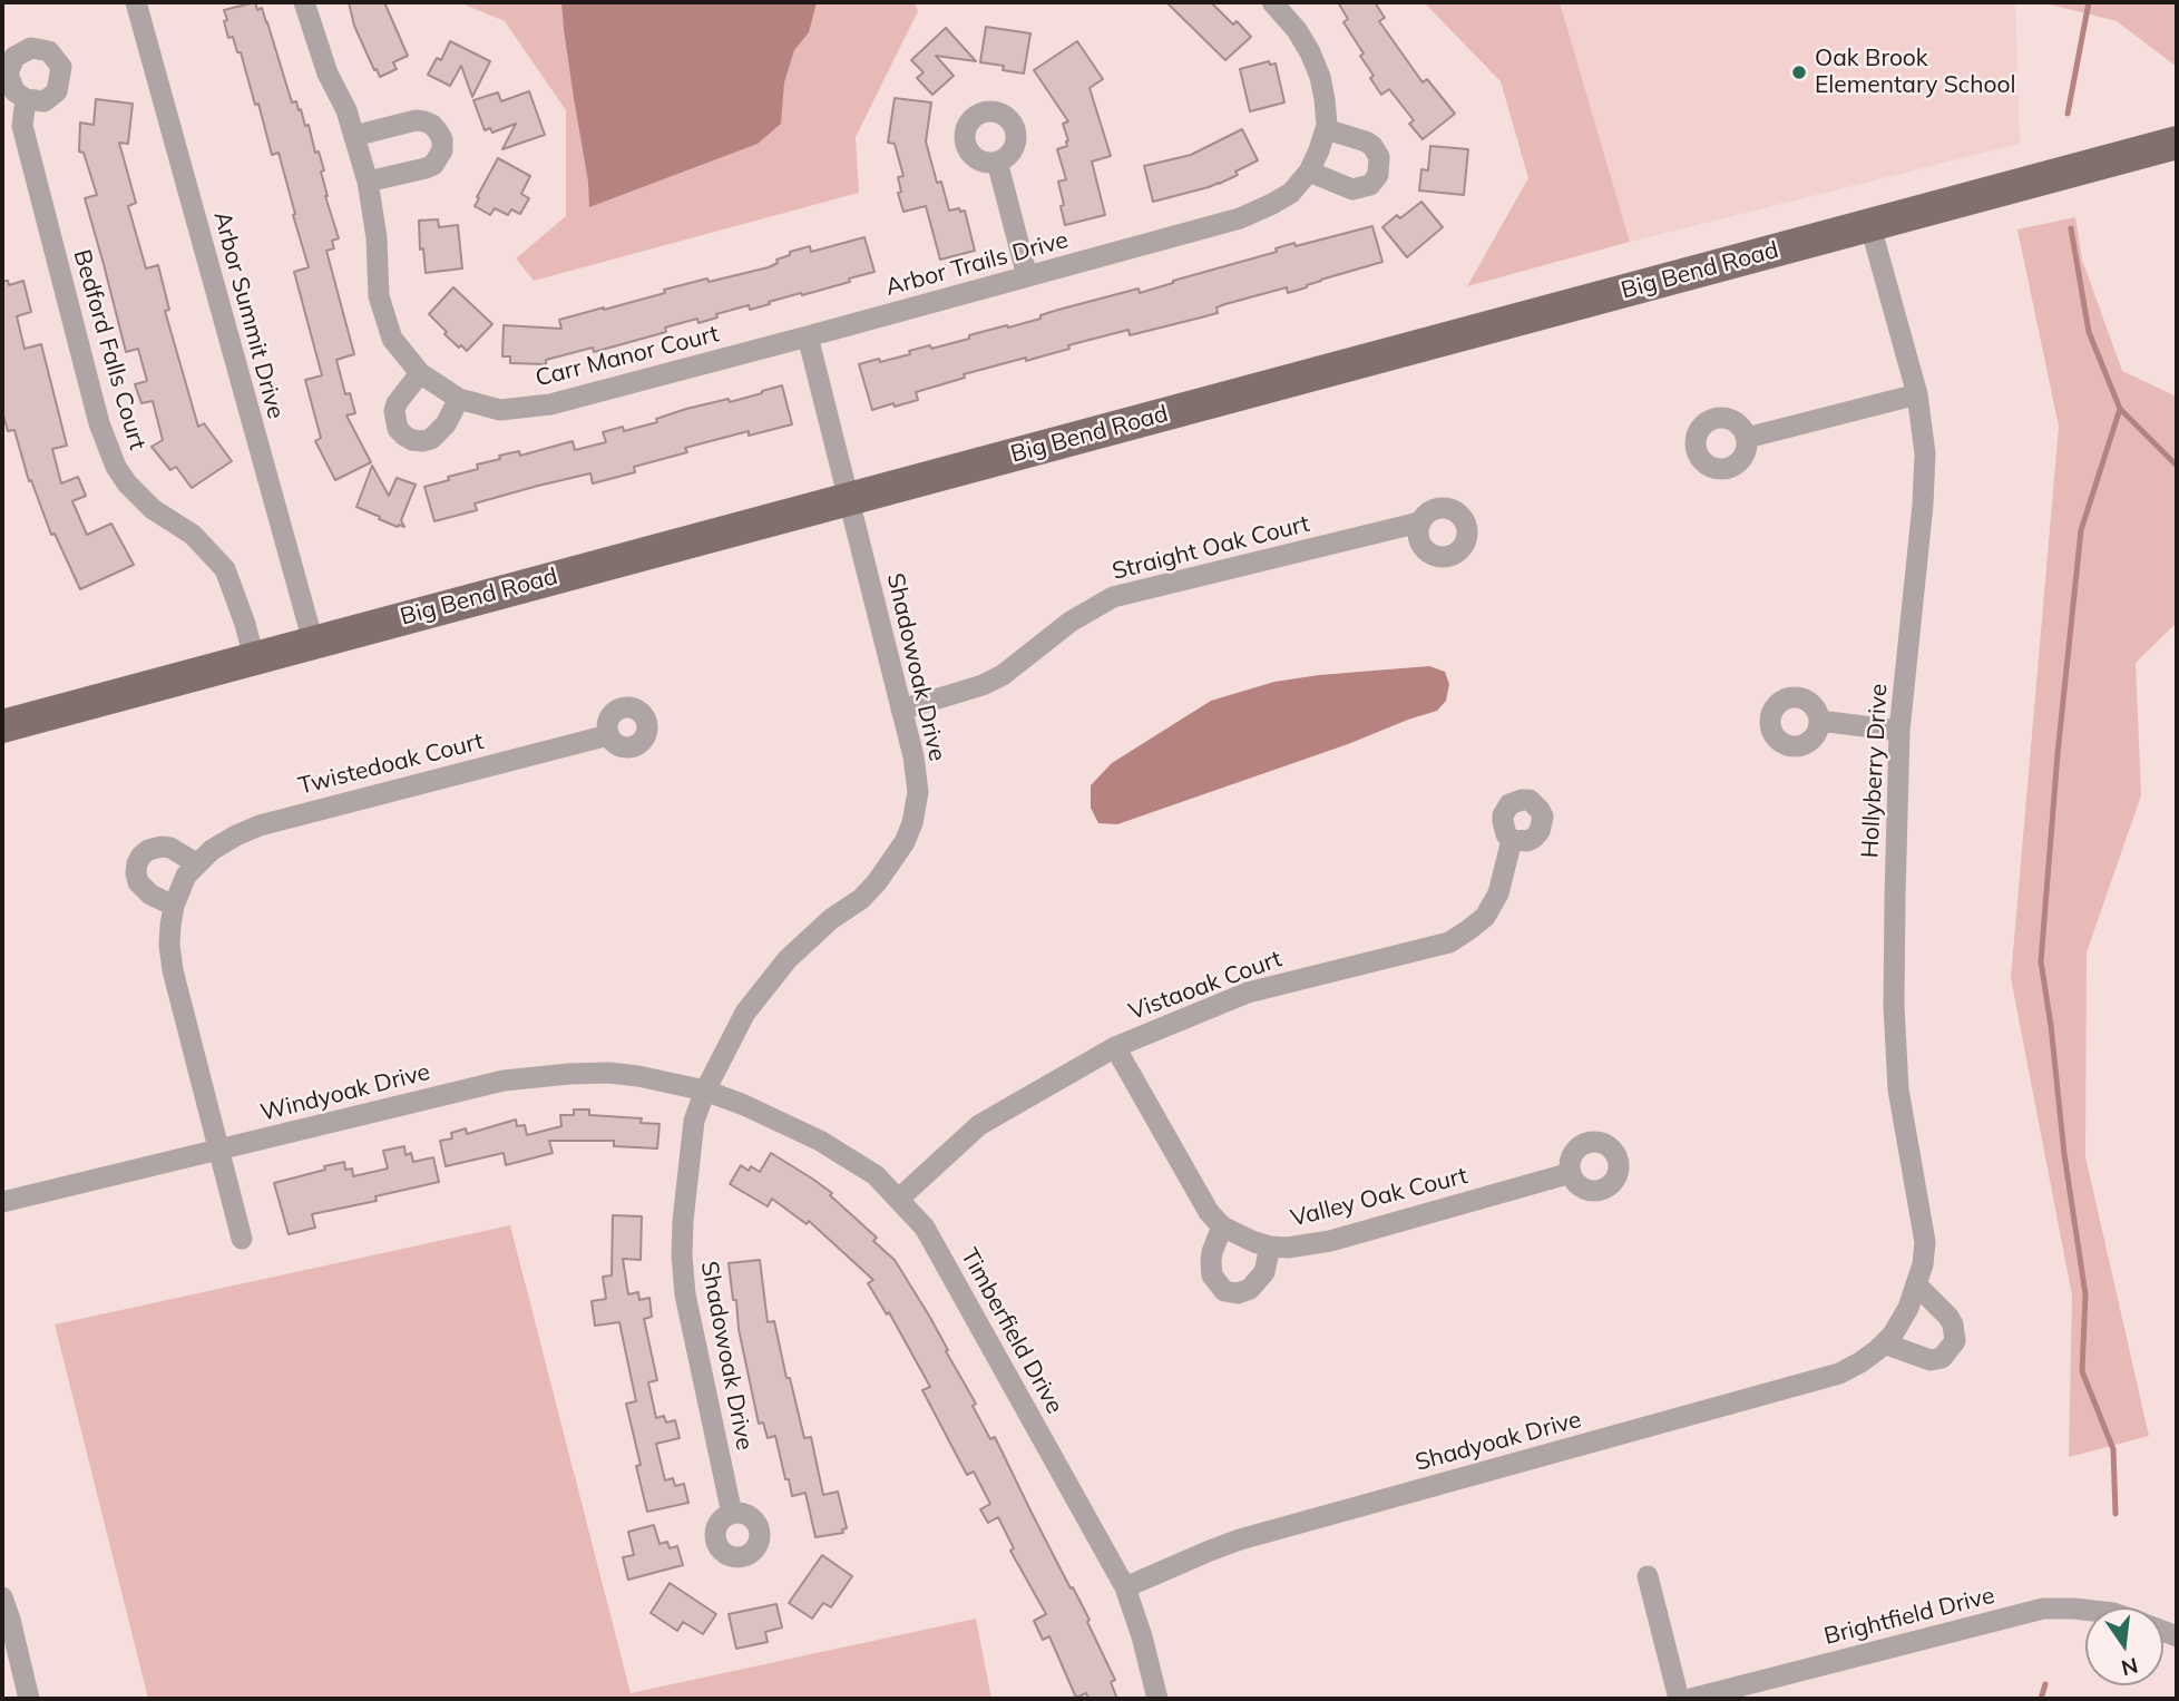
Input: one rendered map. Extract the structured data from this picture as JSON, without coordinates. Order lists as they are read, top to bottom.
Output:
{
  "streets": {
    "main road": ["Big Bend Road"],
    "street": [
      "Arbor Trails Drive",
      "Arbor Summit Drive",
      "Bedford Falls Court",
      "Carr Manor Court",
      "Straight Oak Court",
      "Shadowoak Drive",
      "Twistedoak Court",
      "Hollyberry Drive",
      "Vistaoak Court",
      "Windyoak Drive",
      "Valley Oak Court",
      "Timberfield Drive",
      "Shadyoak Drive",
      "Brightfield Drive"
    ]
  },
  "crossings": [
    ["Arbor Trails Drive", "Carr Manor Court"],
    ["Big Bend Road", "Arbor Summit Drive"],
    ["Big Bend Road", "Bedford Falls Court"],
    ["Big Bend Road", "Shadowoak Drive"],
    ["Big Bend Road", "Hollyberry Drive"],
    ["Straight Oak Court", "Shadowoak Drive"],
    ["Shadowoak Drive", "Windyoak Drive"],
    ["Shadowoak Drive", "Timberfield Drive"],
    ["Twistedoak Court", "Windyoak Drive"],
    ["Hollyberry Drive", "Shadyoak Drive"],
    ["Vistaoak Court", "Valley Oak Court"],
    ["Vistaoak Court", "Timberfield Drive"],
    ["Windyoak Drive", "Timberfield Drive"],
    ["Timberfield Drive", "Shadyoak Drive"]
  ],
  "places": ["Oak Brook Elementary School"],
  "north": "bottom"
}
